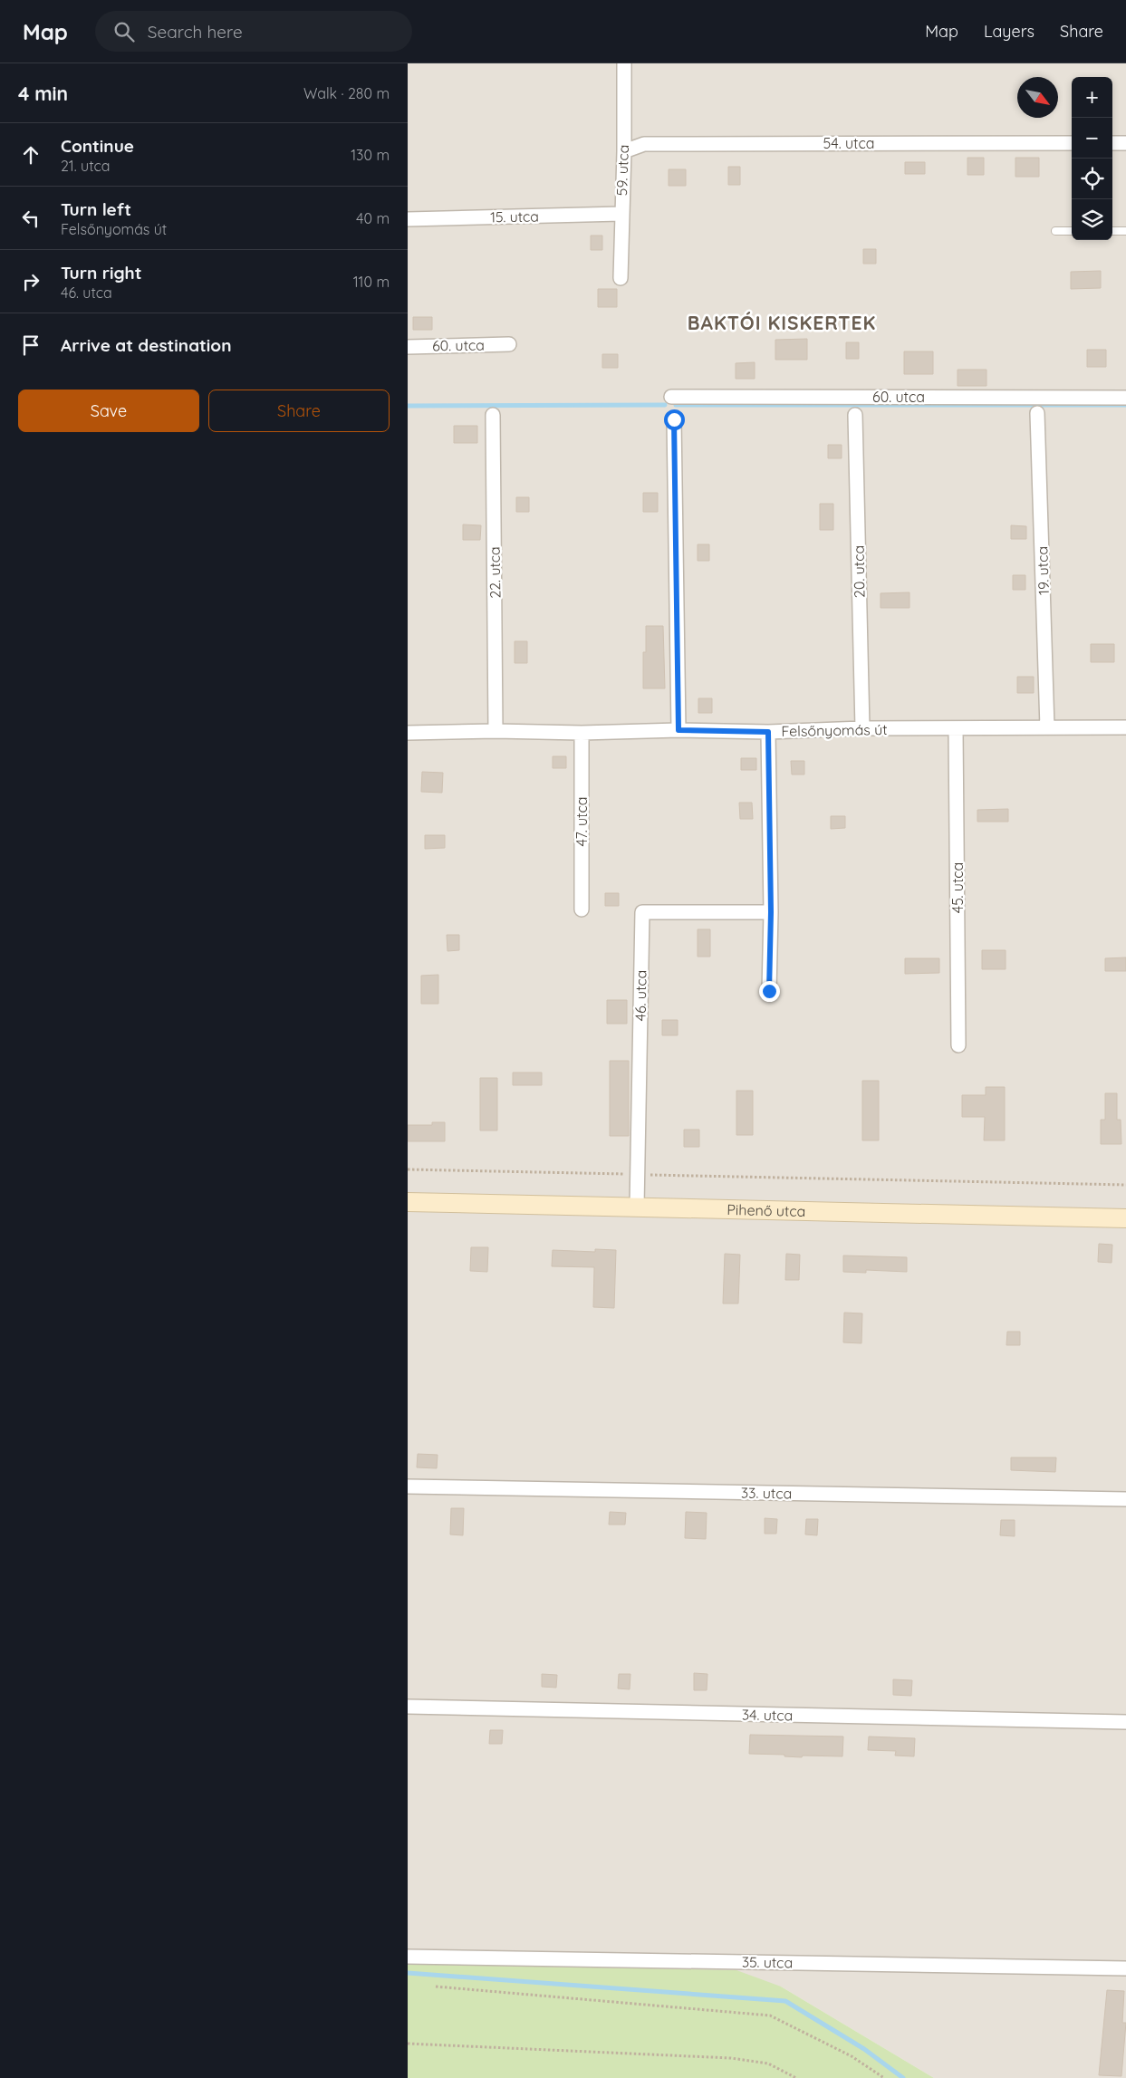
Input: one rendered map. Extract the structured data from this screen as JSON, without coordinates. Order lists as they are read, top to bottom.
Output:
{
  "streets": {
    "street": [
      "54. utca",
      "59. utca",
      "15. utca",
      "60. utca",
      "19. utca",
      "20. utca",
      "22. utca",
      "Felsőnyomás út",
      "47. utca",
      "45. utca",
      "46. utca",
      "Pihenő utca",
      "33. utca",
      "34. utca",
      "35. utca"
    ]
  },
  "crossings": [
    ["54. utca", "59. utca"],
    ["59. utca", "15. utca"],
    ["19. utca", "Felsőnyomás út"],
    ["20. utca", "Felsőnyomás út"],
    ["22. utca", "Felsőnyomás út"],
    ["Felsőnyomás út", "47. utca"],
    ["Felsőnyomás út", "45. utca"],
    ["46. utca", "Pihenő utca"]
  ],
  "districts": ["BAKTÓI KISKERTEK"],
  "north": "bottom right",
  "page": {
    "header": "Map",
    "search": "Search here",
    "nav": ["Map", "Layers", "Share"],
    "heading": ["4 min", "Walk · 280 m"],
    "map_buttons": ["+", "−"],
    "list": [
      ["Continue", "21. utca", "130 m"],
      ["Turn left", "Felsőnyomás út", "40 m"],
      ["Turn right", "46. utca", "110 m"],
      "Arrive at destination"
    ],
    "buttons": ["Save", "Share"]
  }
}
